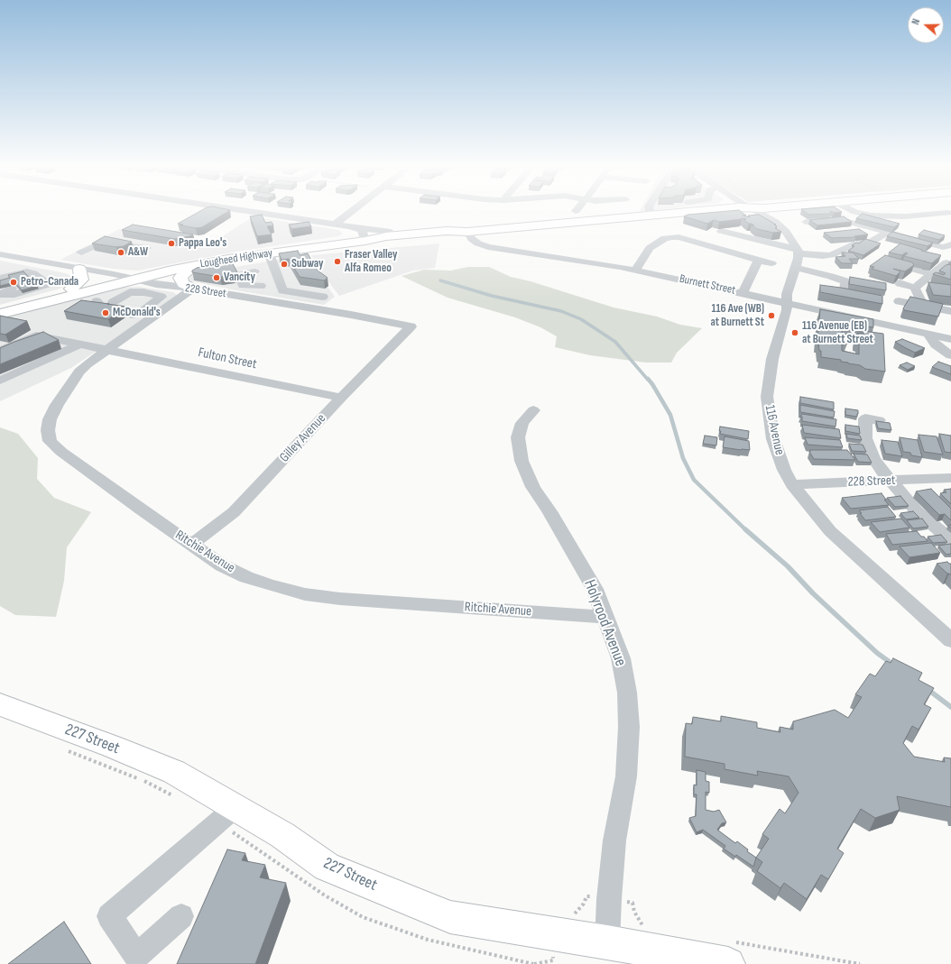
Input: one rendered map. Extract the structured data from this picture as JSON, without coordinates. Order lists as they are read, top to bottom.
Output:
{
  "streets": {
    "main road": ["Lougheed Highway", "227 Street"],
    "street": [
      "Burnett Street",
      "228 Street",
      "Fulton Street",
      "116 Avenue",
      "Gilley Avenue",
      "Ritchie Avenue",
      "Holyrood Avenue"
    ]
  },
  "crossings": [
    ["Lougheed Highway", "Burnett Street"],
    ["Lougheed Highway", "228 Street"],
    ["Burnett Street", "116 Avenue"],
    ["228 Street", "116 Avenue"],
    ["228 Street", "Gilley Avenue"],
    ["228 Street", "Ritchie Avenue"],
    ["Fulton Street", "Gilley Avenue"],
    ["Fulton Street", "Ritchie Avenue"],
    ["Gilley Avenue", "Ritchie Avenue"],
    ["Ritchie Avenue", "Holyrood Avenue"],
    ["Holyrood Avenue", "227 Street"]
  ],
  "places": [
    "Pappa Leo's",
    "A&W",
    "Fraser Valley Alfa Romeo",
    "Subway",
    "Vancity",
    "Petro-Canada",
    "McDonald's",
    "116 Ave (WB) at Burnett St",
    "116 Avenue (EB) at Burnett Street"
  ],
  "north": "left"
}
